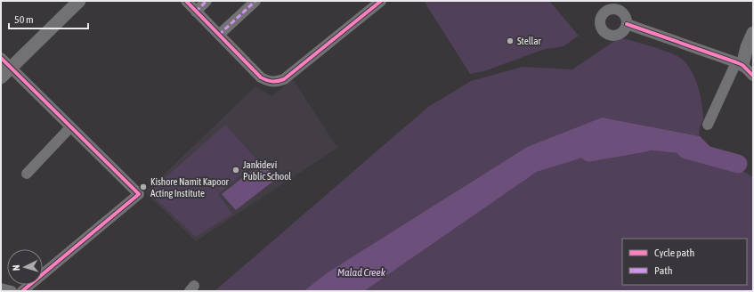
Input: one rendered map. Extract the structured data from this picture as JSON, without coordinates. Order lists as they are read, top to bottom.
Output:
{
  "water": ["Malad Creek"],
  "places": ["Stellar", "Jankidevi Public School", "Kishore Namit Kapoor Acting Institute"],
  "legend": ["Cycle path", "Path"],
  "scale_bar": "50 m",
  "north": "left"
}
